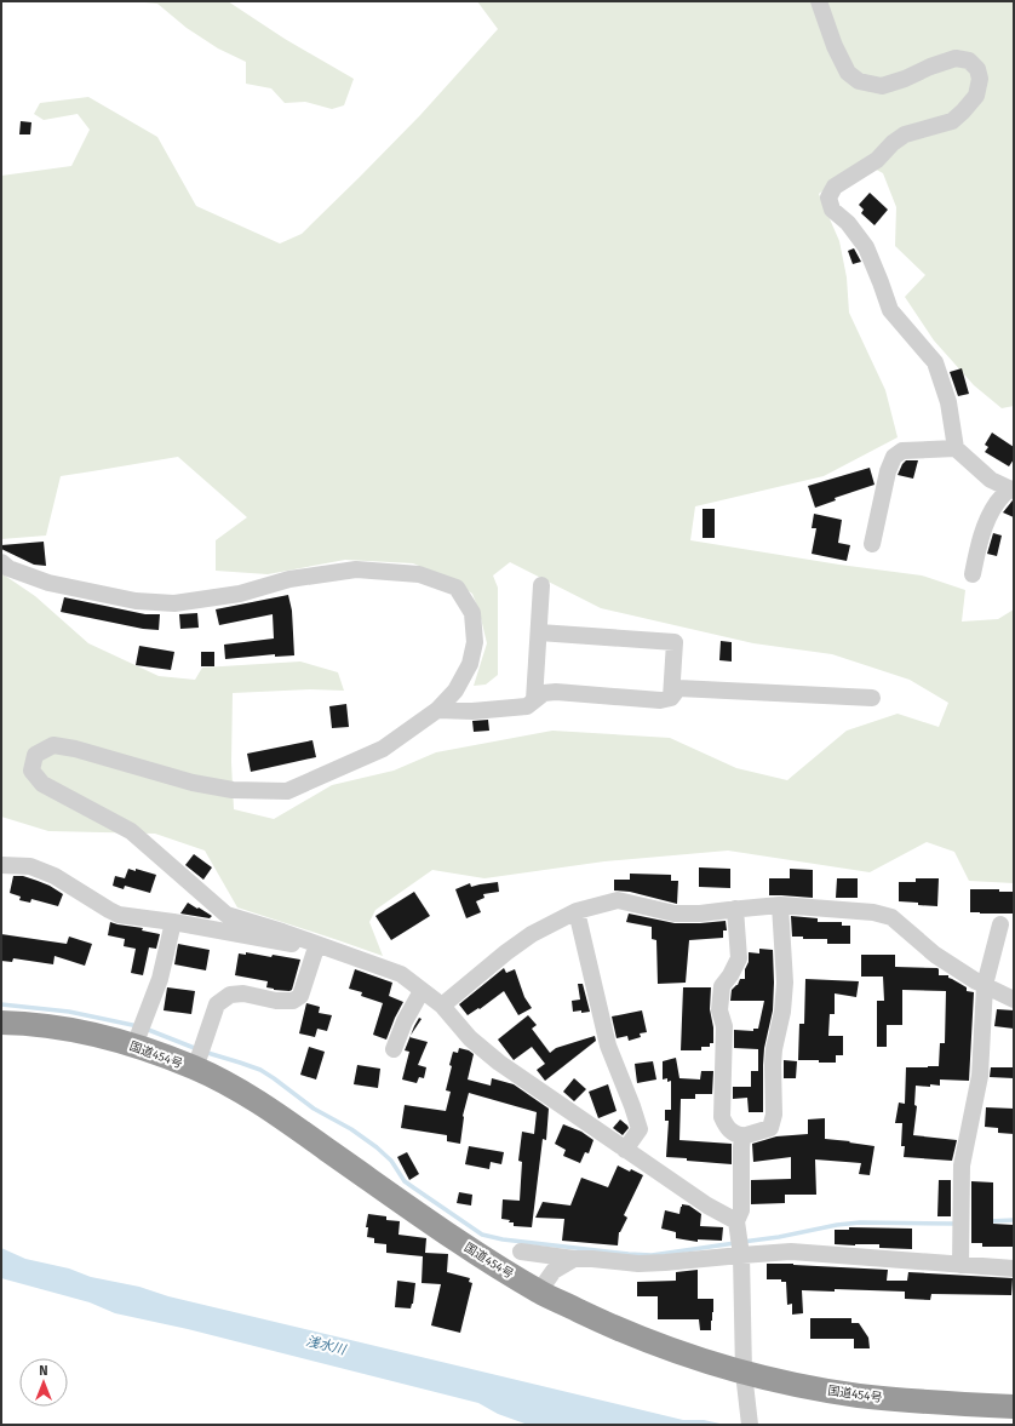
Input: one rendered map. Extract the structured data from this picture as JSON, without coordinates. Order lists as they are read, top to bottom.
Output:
{
  "streets": {
    "highway": ["国道454号"]
  },
  "water": ["浅水川"],
  "north": "top"
}
